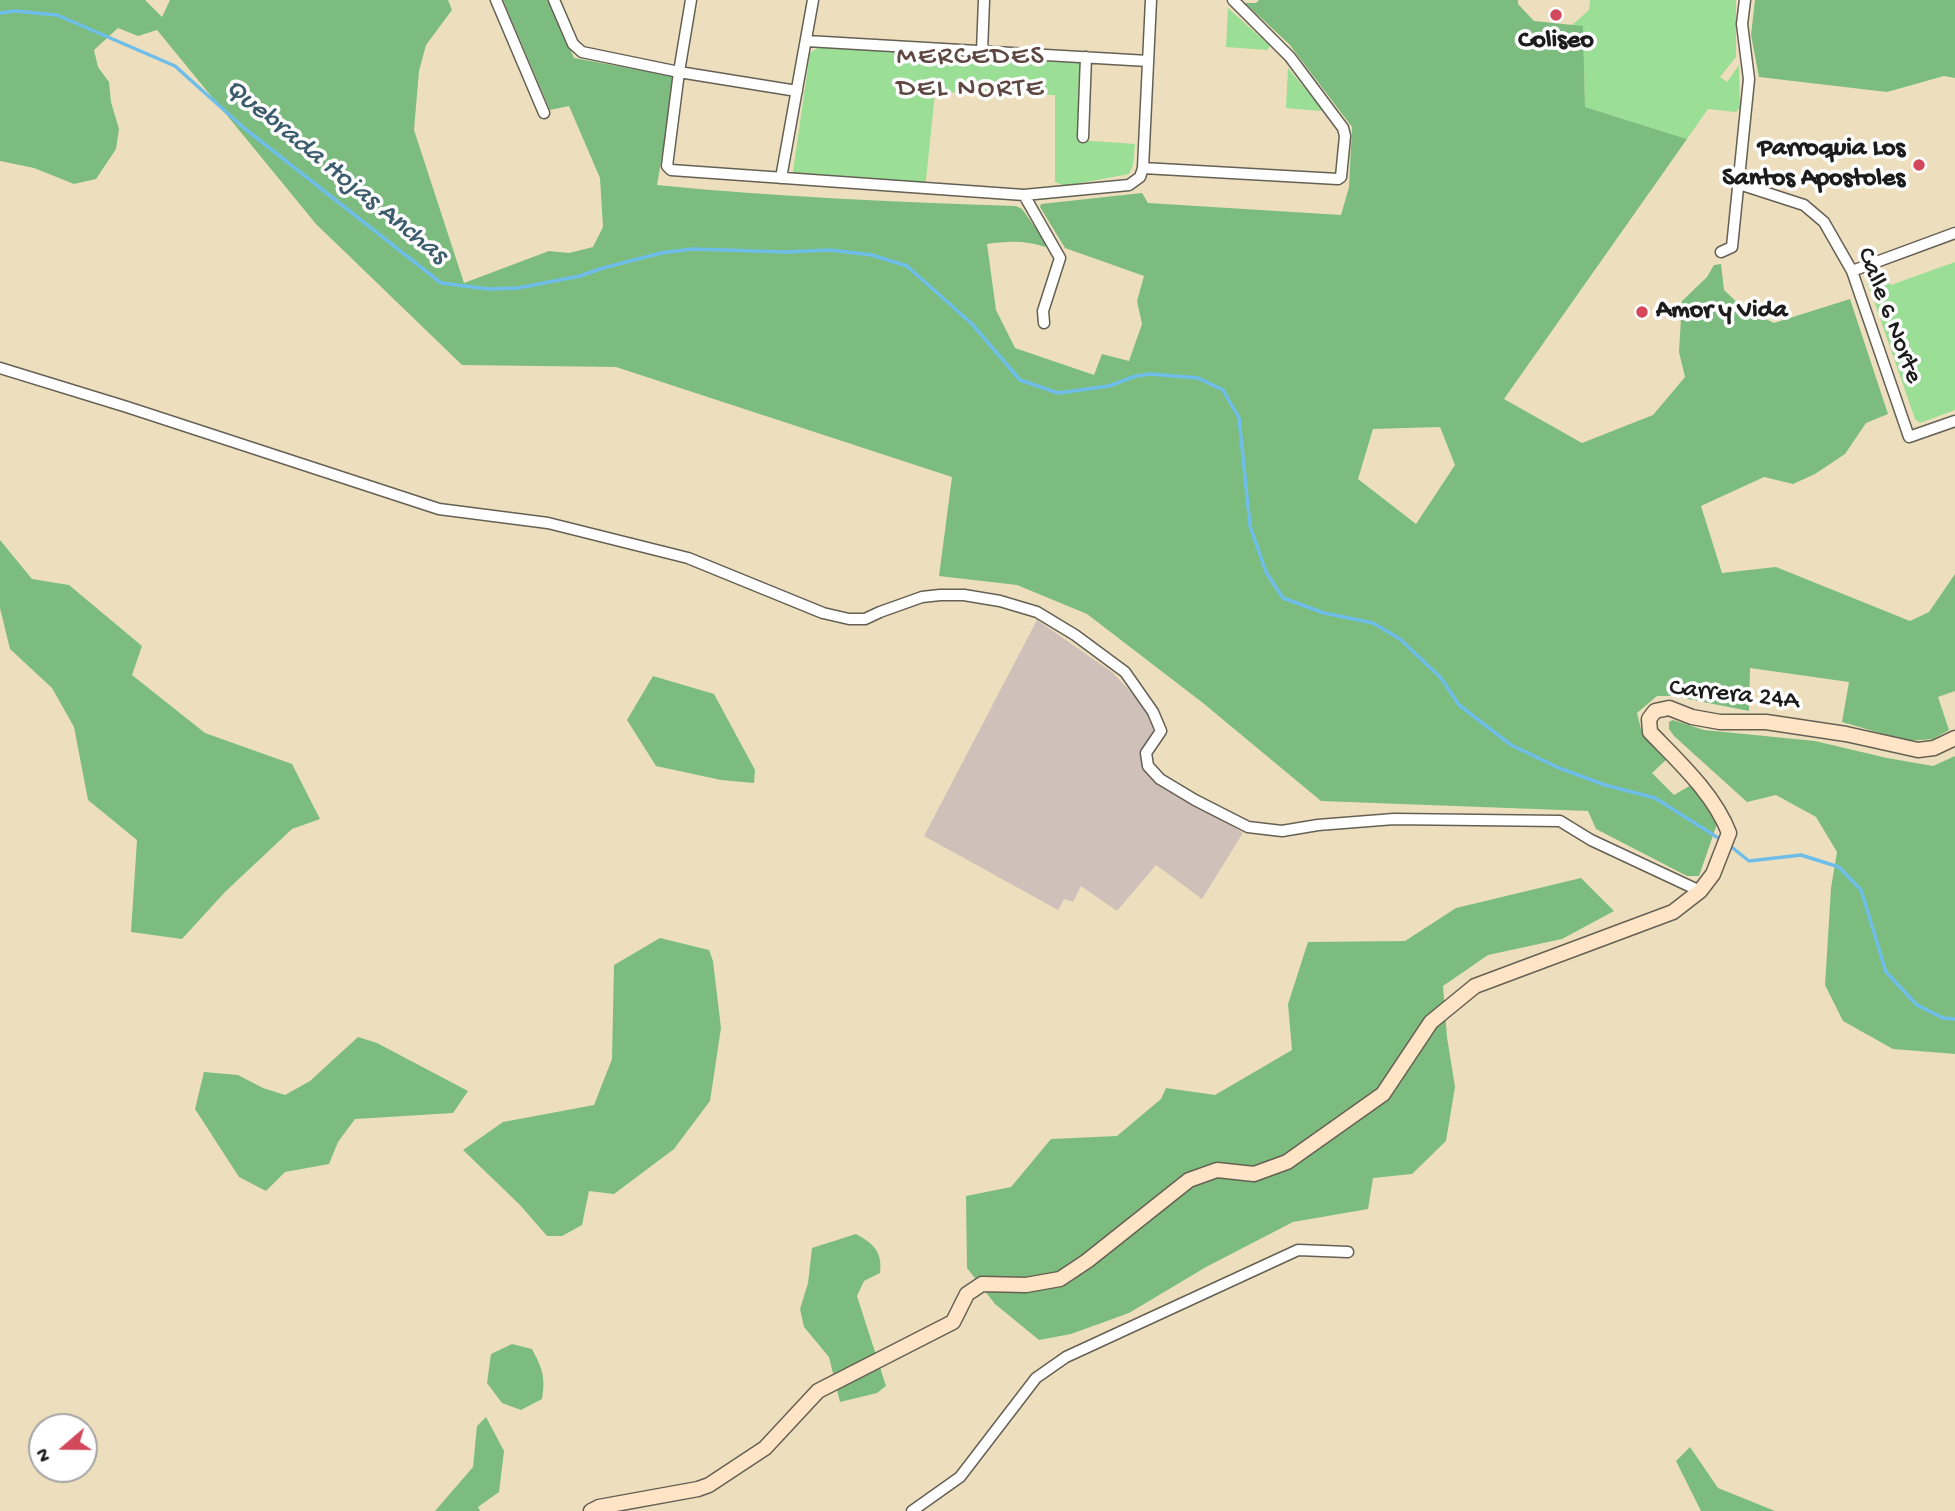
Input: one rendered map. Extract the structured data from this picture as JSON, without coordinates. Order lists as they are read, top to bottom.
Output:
{
  "streets": {
    "street": ["Calle 6 Norte", "Carrera 24A"]
  },
  "districts": ["MERCEDES DEL NORTE"],
  "water": ["Quebrada Hojas Anchas"],
  "places": ["Coliseo", "Parroquia Los Santos Apostoles", "Amor y Vida"],
  "north": "left"
}
